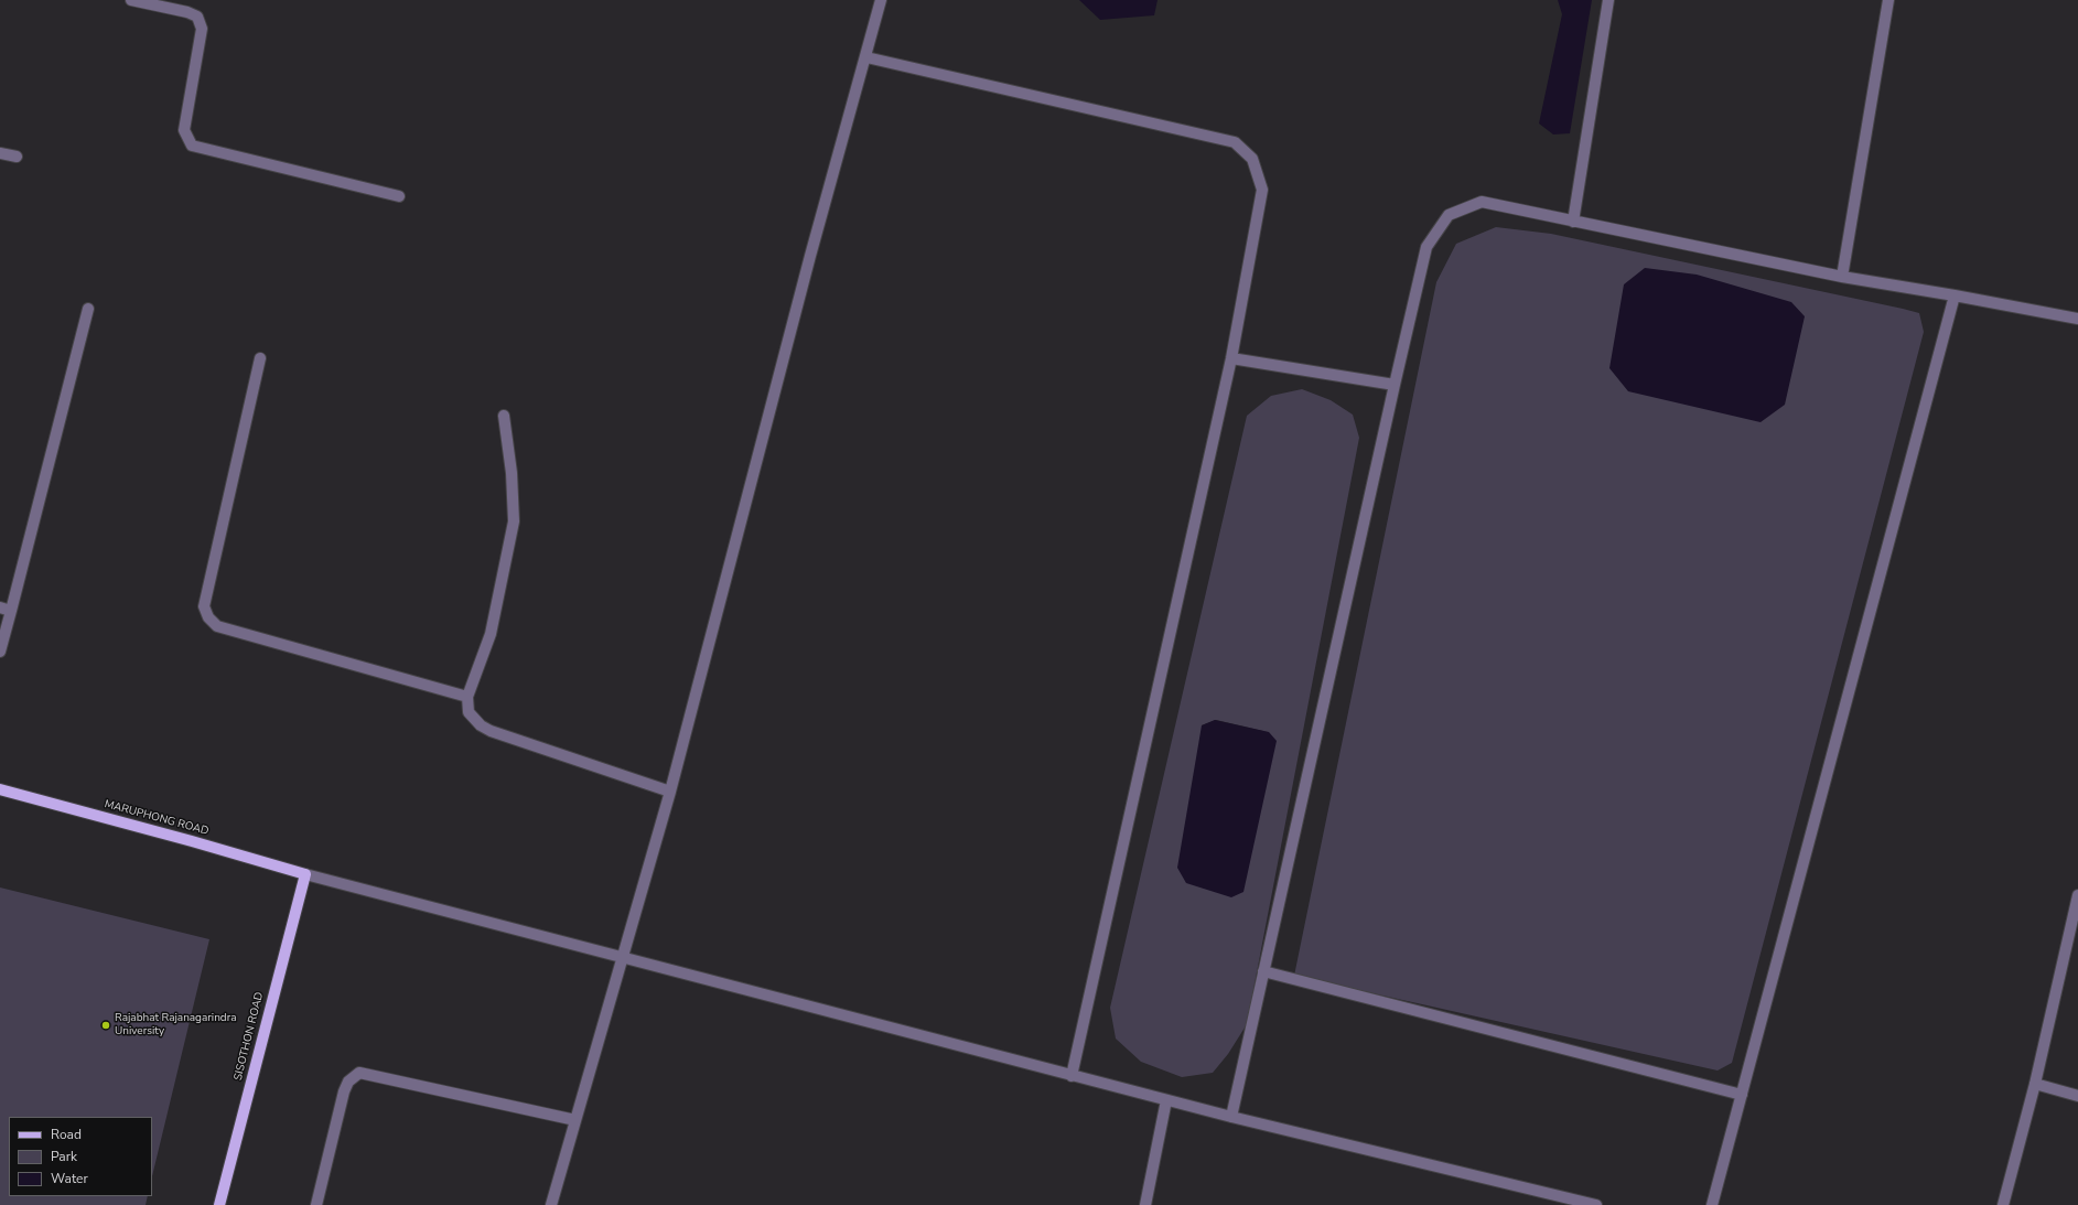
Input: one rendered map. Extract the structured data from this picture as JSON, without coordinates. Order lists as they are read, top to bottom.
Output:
{
  "streets": {
    "main road": ["MARUPHONG ROAD", "SISOTHON ROAD"]
  },
  "crossings": [
    ["MARUPHONG ROAD", "SISOTHON ROAD"]
  ],
  "places": ["Rajabhat Rajanagarindra University"],
  "legend": ["Road", "Park", "Water"]
}
